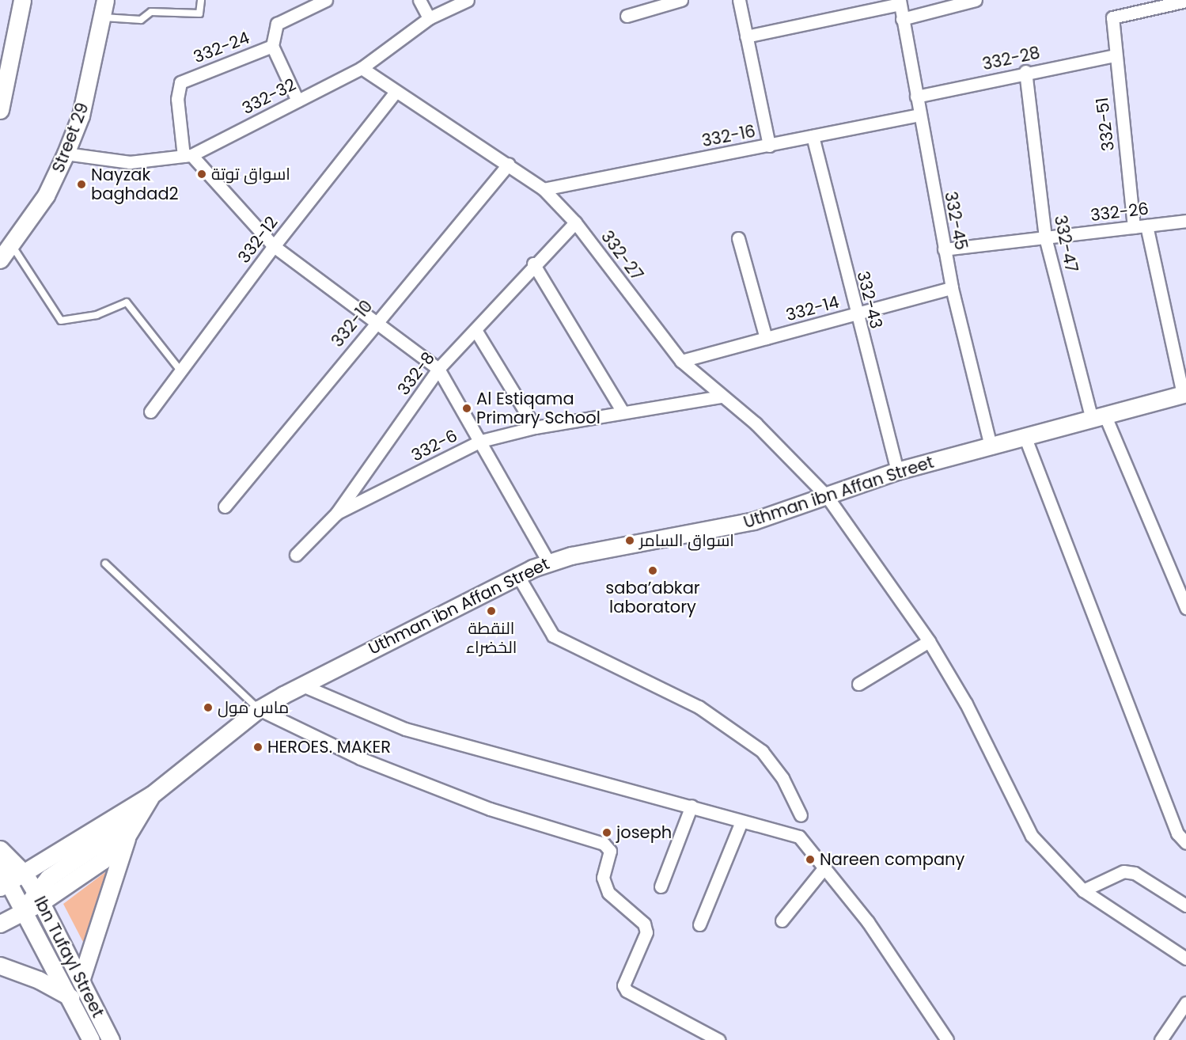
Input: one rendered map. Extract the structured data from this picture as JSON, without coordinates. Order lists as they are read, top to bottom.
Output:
{
  "streets": {
    "street": [
      "332-24",
      "332-28",
      "332-32",
      "332-51",
      "332-16",
      "Street 29",
      "332-26",
      "332-45",
      "332-12",
      "332-47",
      "332-27",
      "332-43",
      "332-14",
      "332-10",
      "332-8",
      "332-6",
      "Uthman ibn Affan Street",
      "Ibn Tufayl Street"
    ]
  },
  "crossings": [
    ["332-24", "332-32"],
    ["332-28", "332-51"],
    ["332-28", "332-45"],
    ["332-28", "332-47"],
    ["332-32", "Street 29"],
    ["332-32", "332-27"],
    ["332-51", "332-26"],
    ["332-16", "332-45"],
    ["332-16", "332-27"],
    ["332-16", "332-43"],
    ["332-26", "332-45"],
    ["332-26", "332-47"],
    ["332-45", "332-14"],
    ["332-45", "Uthman ibn Affan Street"],
    ["332-12", "332-27"],
    ["332-47", "Uthman ibn Affan Street"],
    ["332-27", "332-14"],
    ["332-27", "332-10"],
    ["332-27", "332-8"],
    ["332-27", "332-6"],
    ["332-27", "Uthman ibn Affan Street"],
    ["332-43", "332-14"],
    ["332-43", "Uthman ibn Affan Street"],
    ["332-8", "332-6"],
    ["Uthman ibn Affan Street", "Ibn Tufayl Street"]
  ],
  "places": [
    "اسواق توتة",
    "Nayzak baghdad2",
    "Al Estiqama Primary School",
    "اسواق السامر",
    "saba’abkar laboratory",
    "النقطة الخضراء",
    "ماس مول",
    "HEROES. MAKER",
    "joseph",
    "Nareen company"
  ]
}
